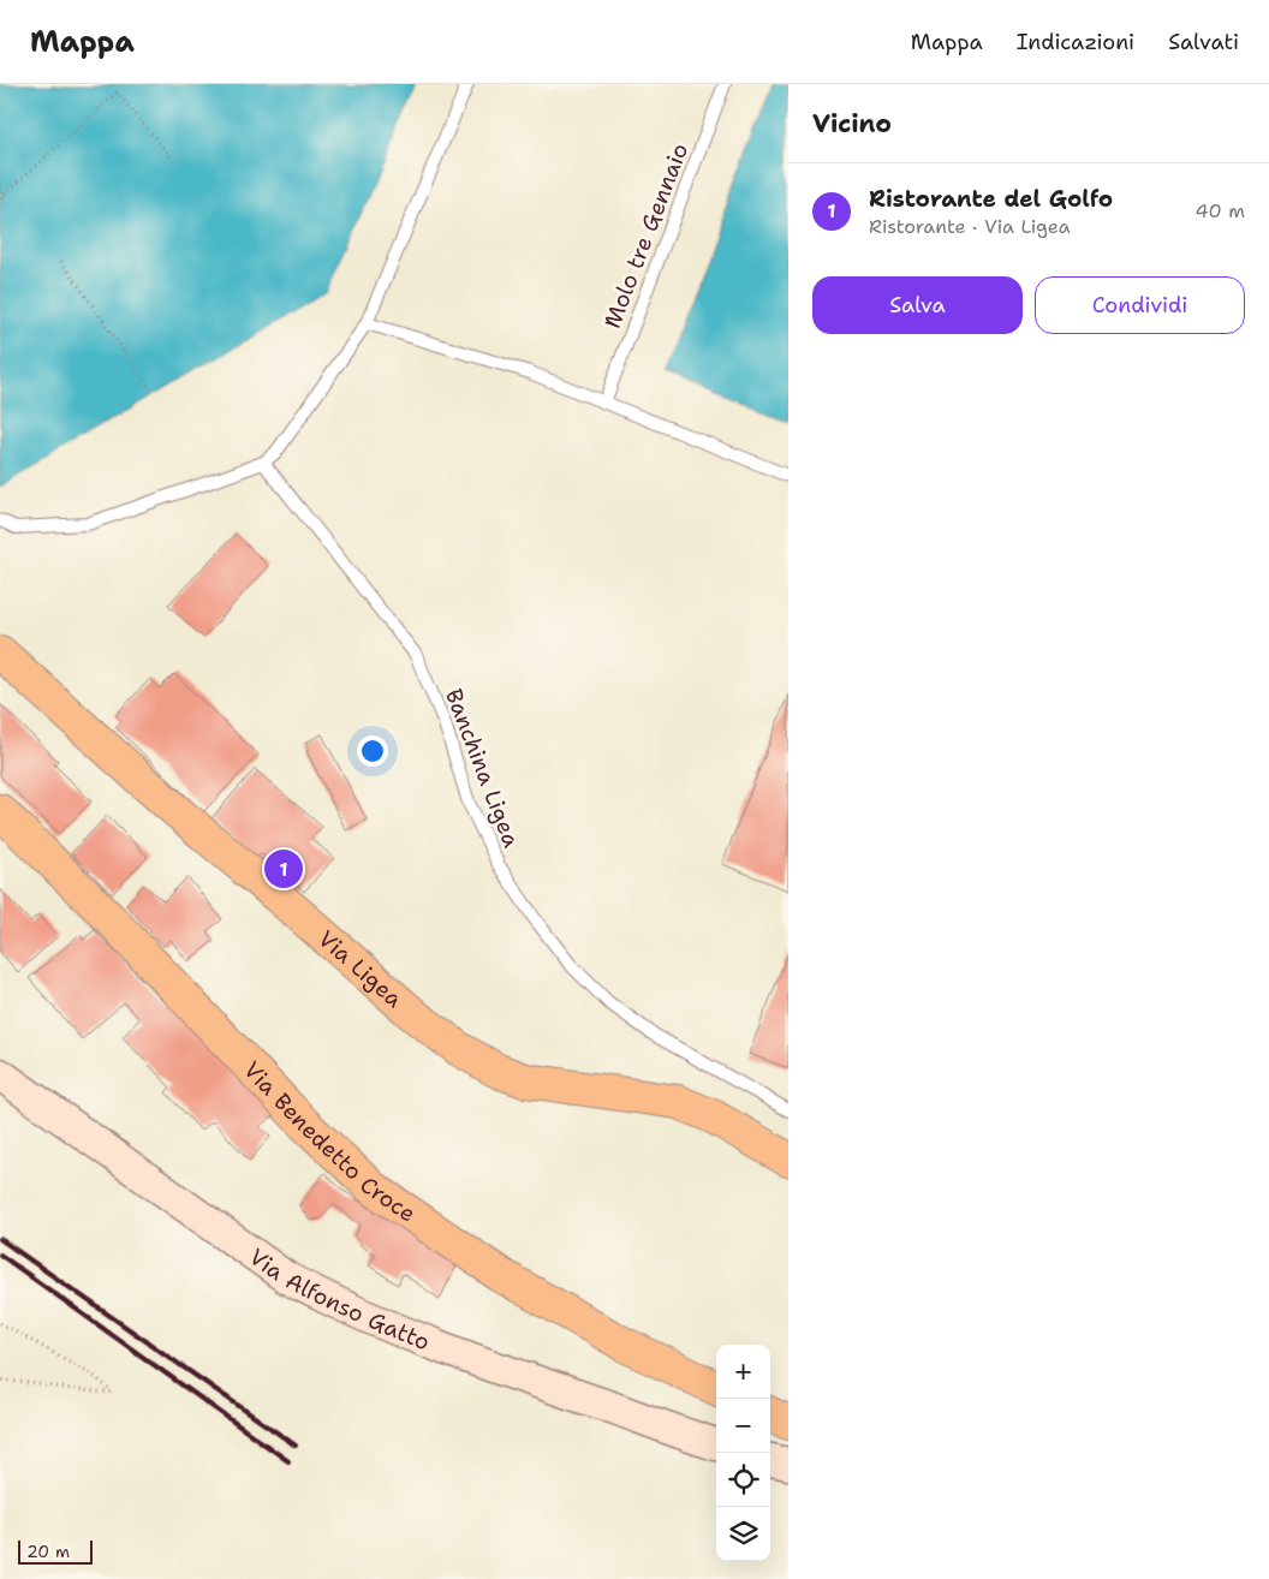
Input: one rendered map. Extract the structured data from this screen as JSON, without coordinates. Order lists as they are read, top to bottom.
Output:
{
  "streets": {
    "main road": ["Via Ligea", "Via Benedetto Croce", "Via Alfonso Gatto"],
    "lane": ["Molo tre Gennaio", "Banchina Ligea"]
  },
  "scale_bar": "20 m",
  "page": {
    "header": "Mappa",
    "nav": ["Mappa", "Indicazioni", "Salvati"],
    "heading": "Vicino",
    "list": [
      {
        "mark": "1",
        "name": "Ristorante del Golfo",
        "note": "Ristorante · Via Ligea",
        "value": "40 m"
      }
    ],
    "buttons": ["Salva", "Condividi"],
    "pins": "1",
    "map_buttons": ["+", "−"],
    "scale": "20 m"
  }
}
